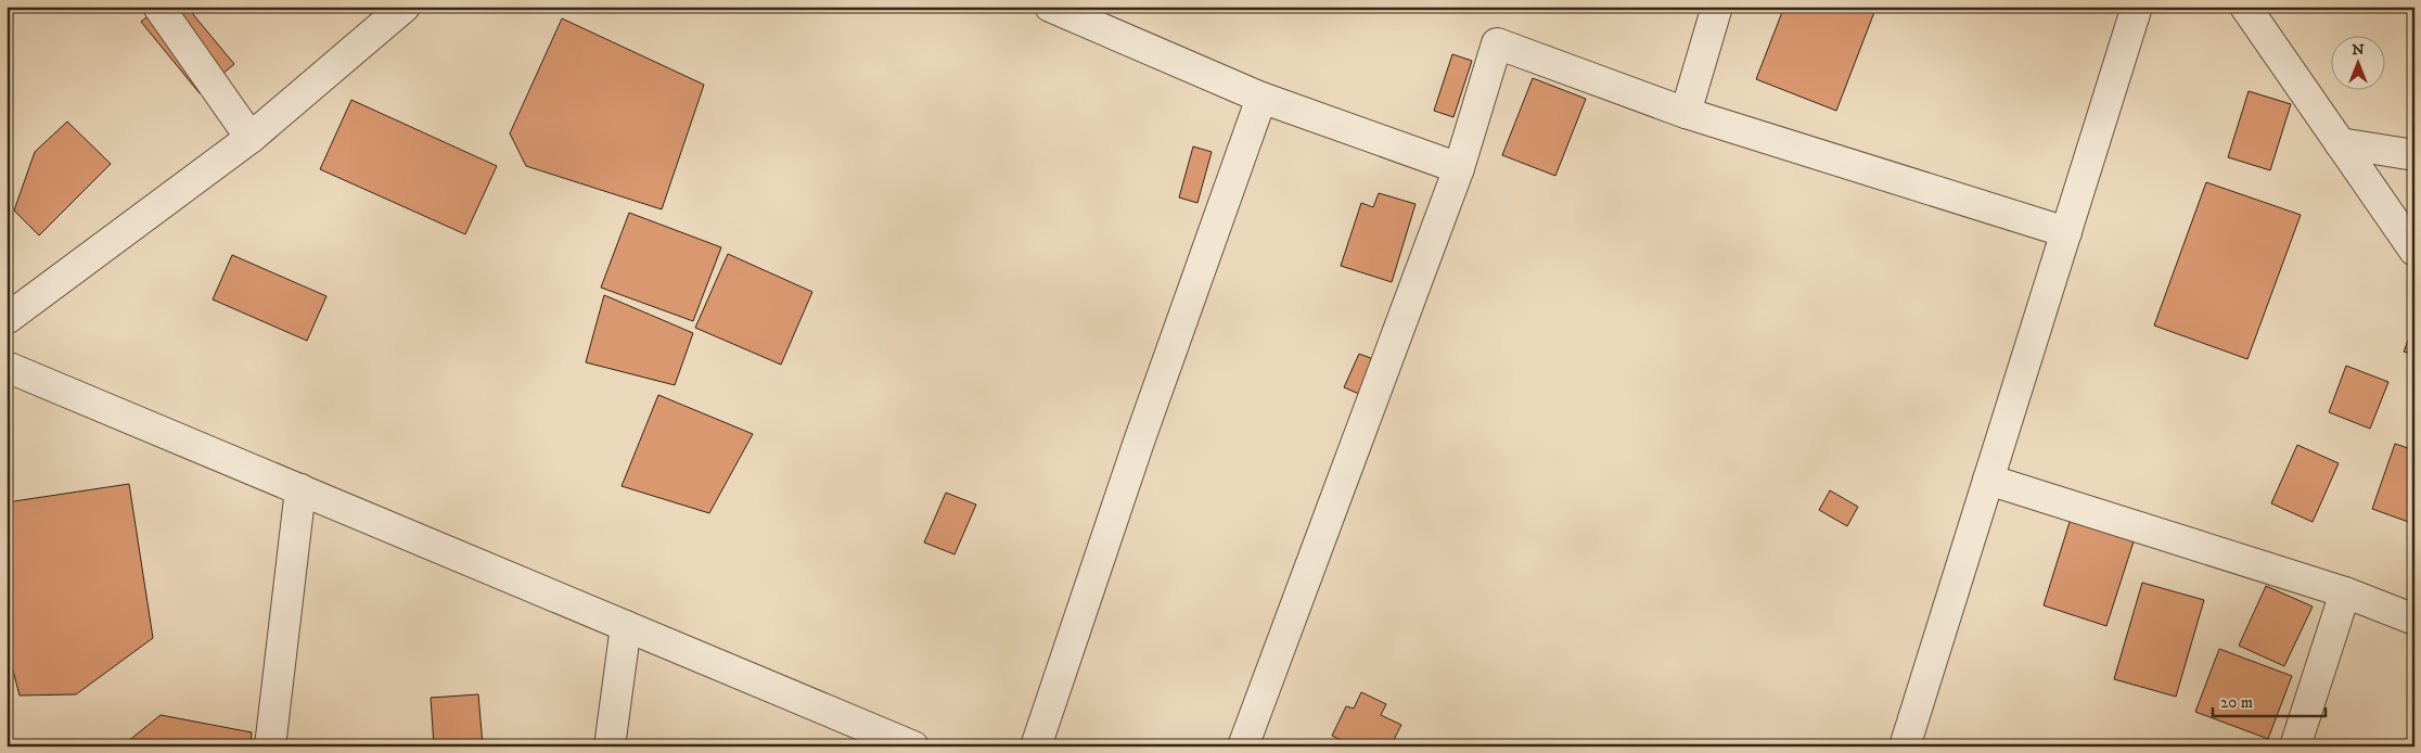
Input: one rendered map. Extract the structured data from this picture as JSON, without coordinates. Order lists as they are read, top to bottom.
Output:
{
  "scale_bar": "20 m",
  "north": "top"
}
